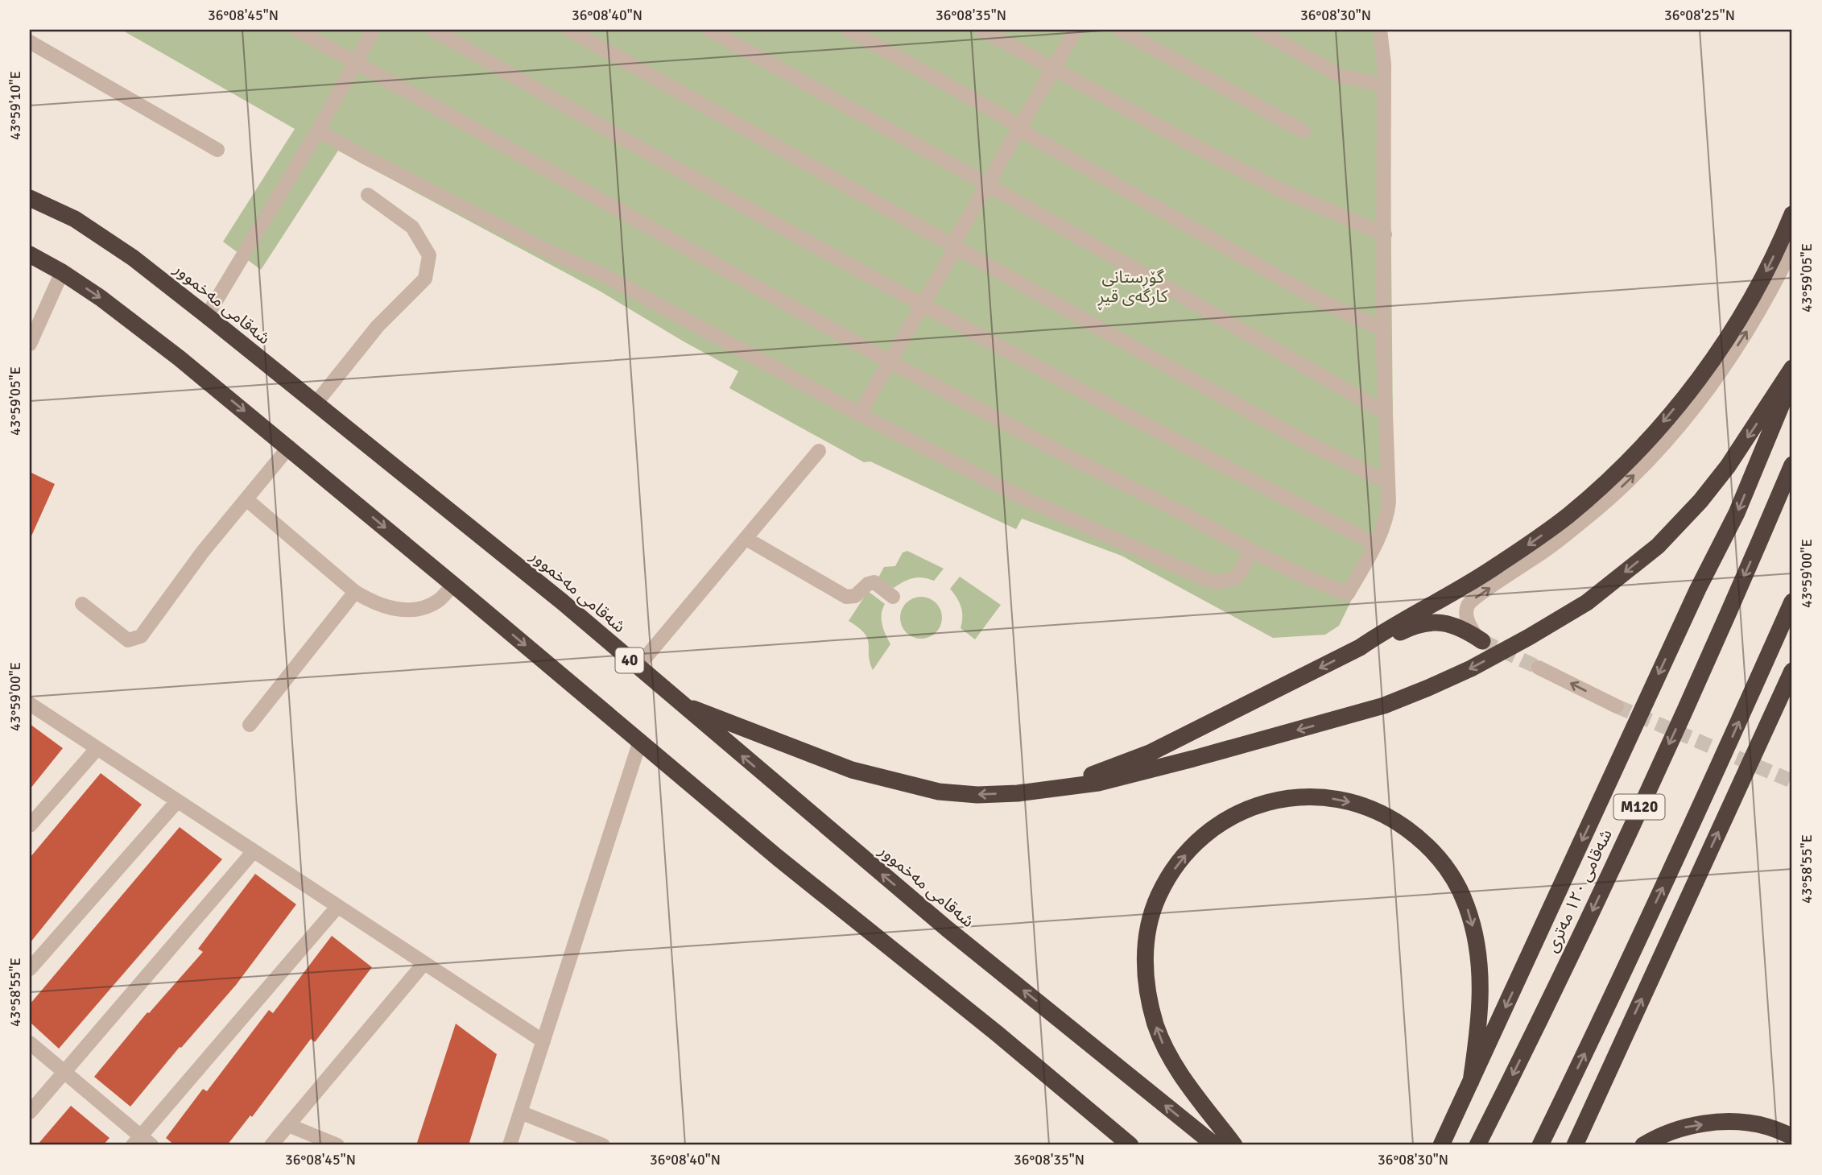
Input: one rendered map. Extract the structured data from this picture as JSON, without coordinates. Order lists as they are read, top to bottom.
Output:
{
  "streets": {
    "highway": [
      "شەقامی مەخموور",
      "40",
      "M120",
      "شەقامی ١٢٠ مەتری"
    ]
  },
  "parks": ["گۆڕستانی کارگەی قیڕ"],
  "coordinates": [
    "36°08'45\"N",
    "36°08'40\"N",
    "36°08'35\"N",
    "36°08'30\"N",
    "36°08'25\"N",
    "43°59'10\"E",
    "43°59'05\"E",
    "43°59'00\"E",
    "43°58'55\"E"
  ]
}
